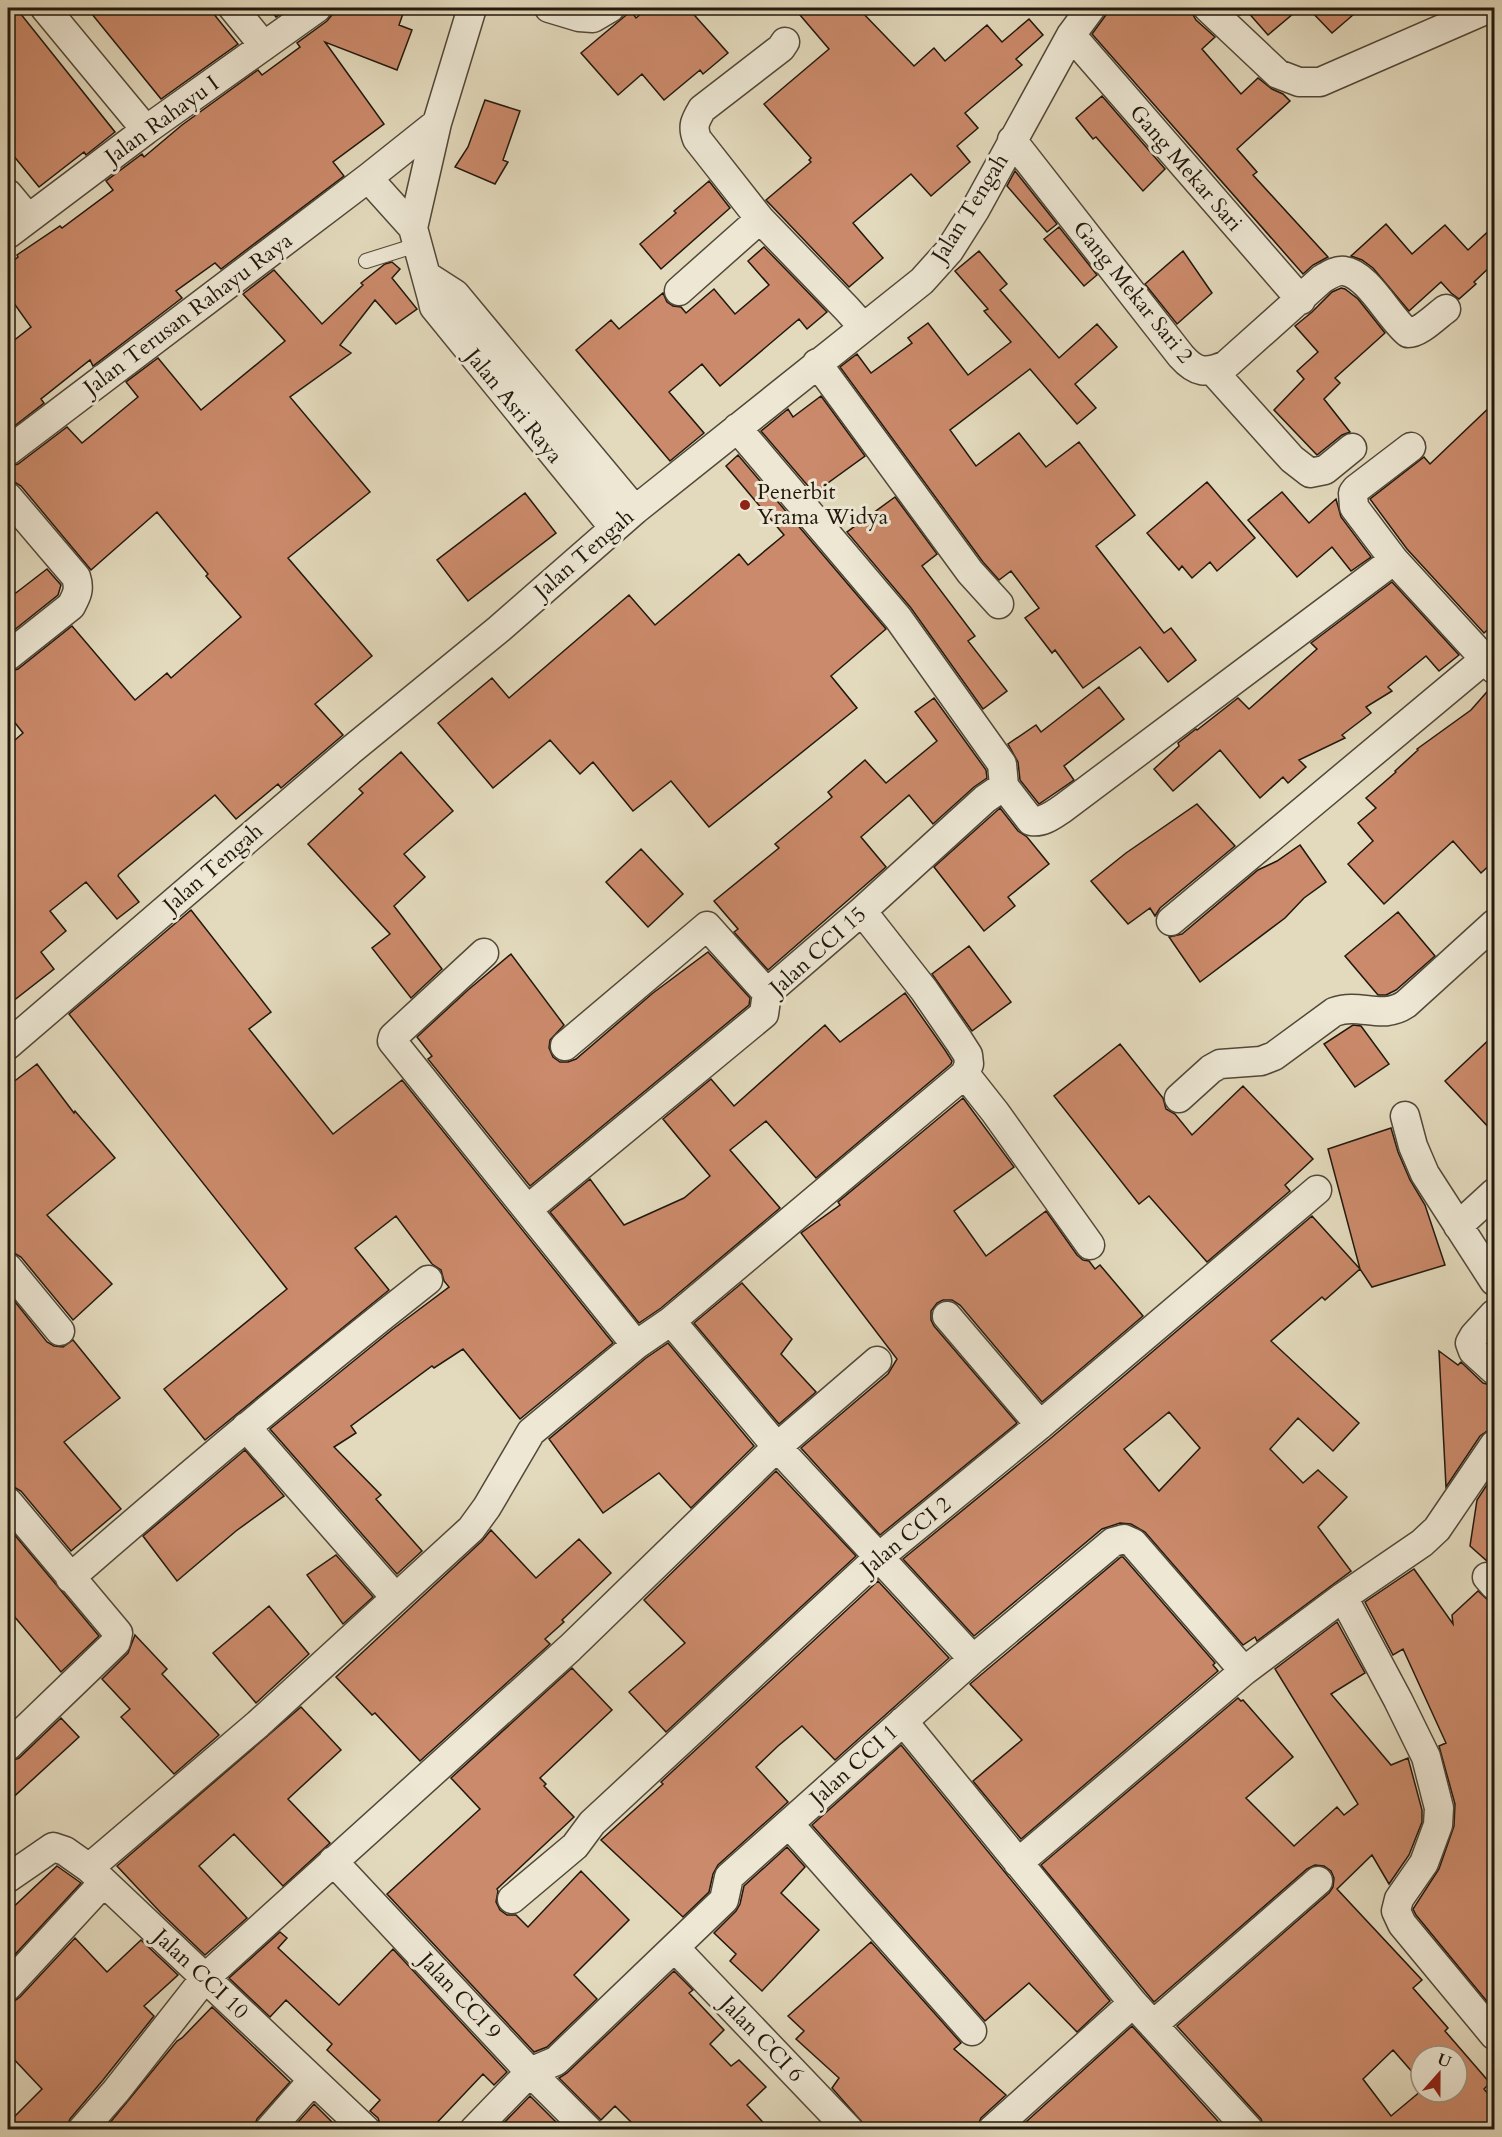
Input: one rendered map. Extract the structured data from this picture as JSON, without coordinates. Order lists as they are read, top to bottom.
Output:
{
  "streets": {
    "street": [
      "Jalan Rahayu I",
      "Gang Mekar Sari",
      "Jalan Tengah",
      "Gang Mekar Sari 2",
      "Jalan Terusan Rahayu Raya",
      "Jalan Asri Raya",
      "Jalan CCI 15",
      "Jalan CCI 2",
      "Jalan CCI 1",
      "Jalan CCI 10",
      "Jalan CCI 9",
      "Jalan CCI 6"
    ]
  },
  "crossings": [
    ["Gang Mekar Sari", "Jalan Tengah"],
    ["Gang Mekar Sari", "Gang Mekar Sari 2"],
    ["Jalan Tengah", "Gang Mekar Sari 2"],
    ["Jalan Tengah", "Jalan Asri Raya"],
    ["Jalan CCI 1", "Jalan CCI 9"],
    ["Jalan CCI 1", "Jalan CCI 6"]
  ],
  "places": ["Penerbit Yrama Widya"],
  "north": "top"
}
